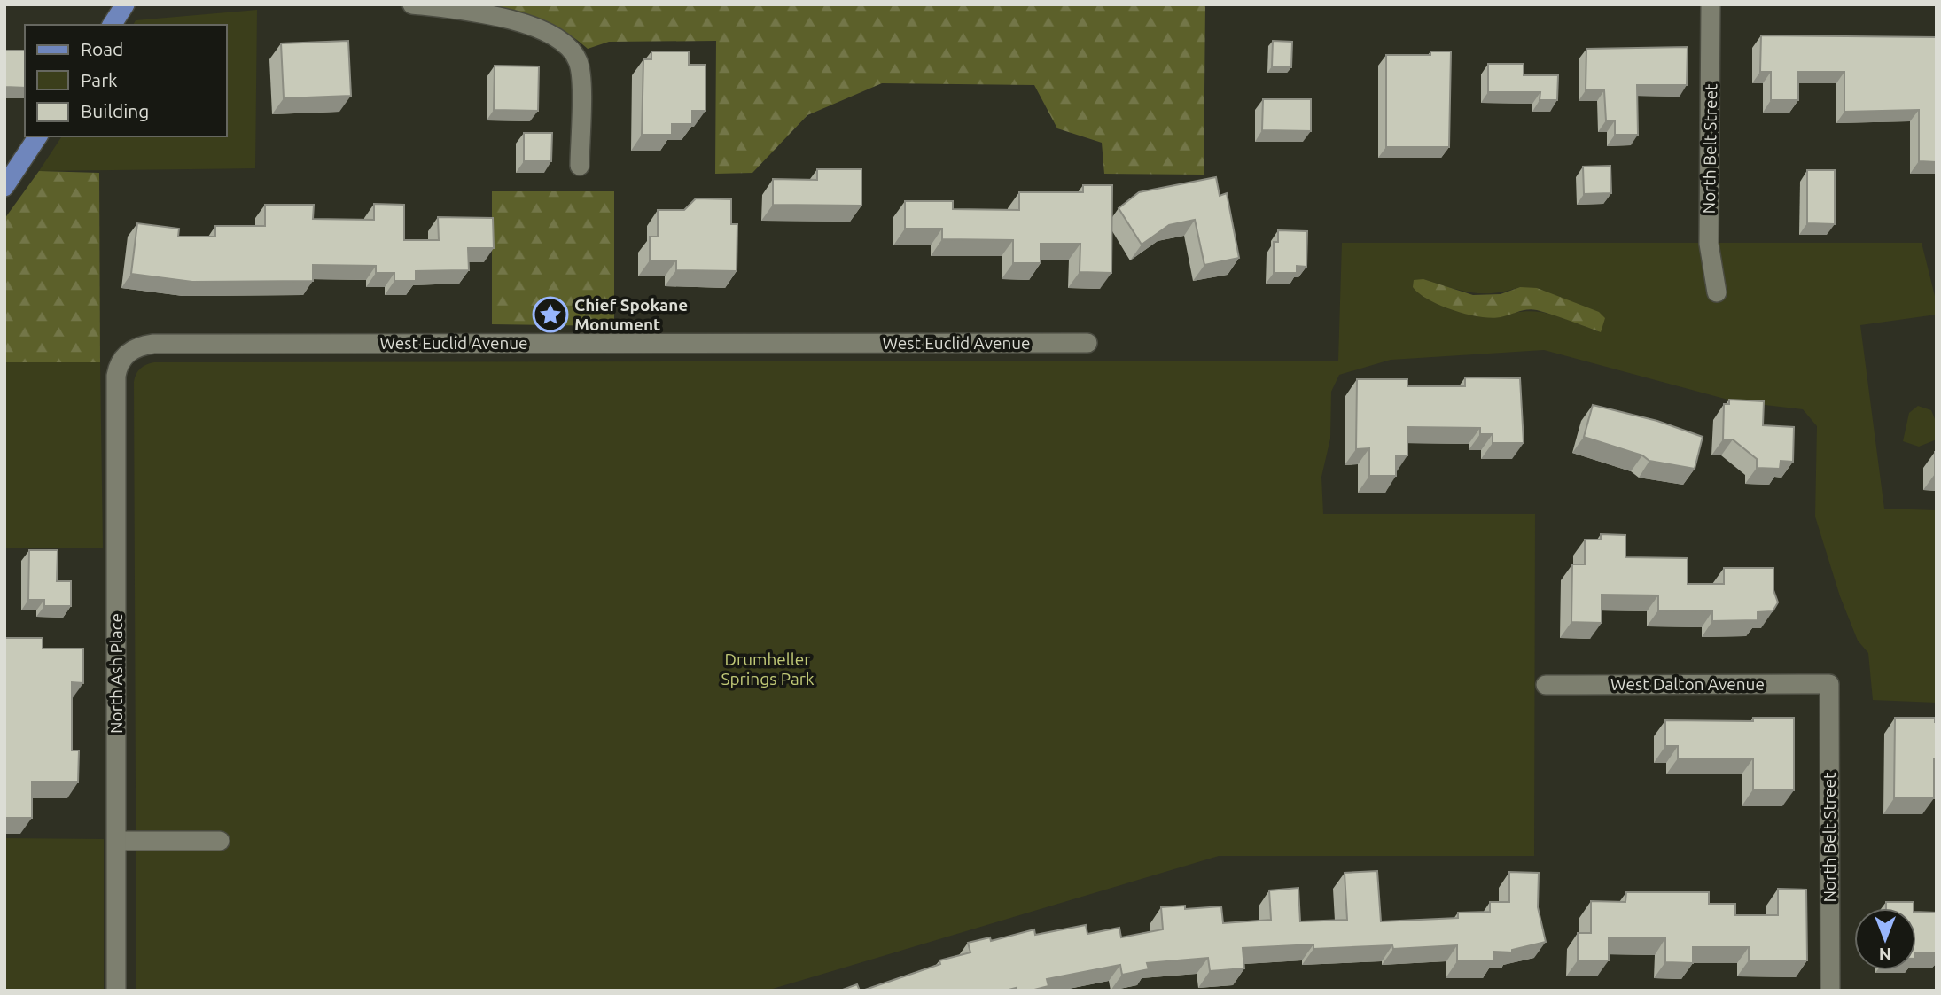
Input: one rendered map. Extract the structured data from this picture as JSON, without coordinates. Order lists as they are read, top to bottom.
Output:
{
  "streets": {
    "street": [
      "North Belt Street",
      "West Euclid Avenue",
      "North Ash Place",
      "West Dalton Avenue"
    ]
  },
  "crossings": [
    ["North Belt Street", "West Dalton Avenue"],
    ["West Euclid Avenue", "North Ash Place"]
  ],
  "parks": ["Drumheller Springs Park"],
  "places": {
    "place": ["Chief Spokane Monument"]
  },
  "legend": ["Road", "Park", "Building"],
  "north": "bottom"
}
